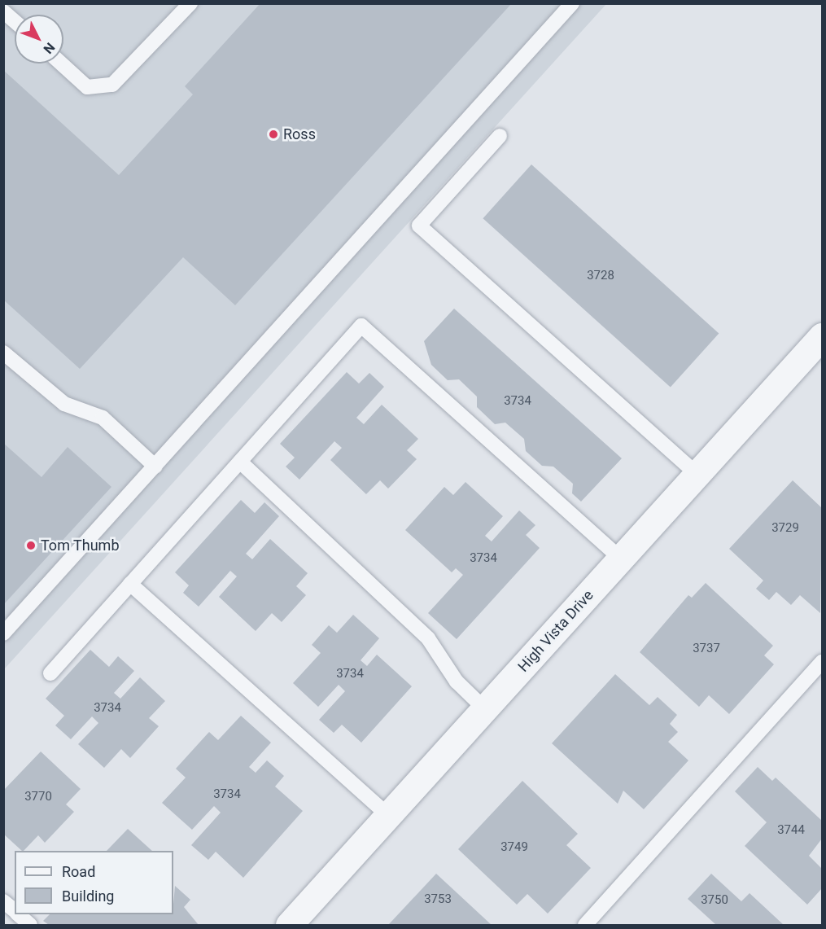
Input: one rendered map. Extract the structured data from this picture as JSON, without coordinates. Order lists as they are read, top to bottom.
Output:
{
  "streets": {
    "street": ["High Vista Drive"]
  },
  "places": ["Ross", "Tom Thumb"],
  "house_numbers": [
    "3728",
    "3734",
    "3729",
    "3734",
    "3737",
    "3734",
    "3734",
    "3734",
    "3770",
    "3744",
    "3749",
    "3753",
    "3750"
  ],
  "legend": ["Road", "Building"],
  "north": "bottom right"
}
